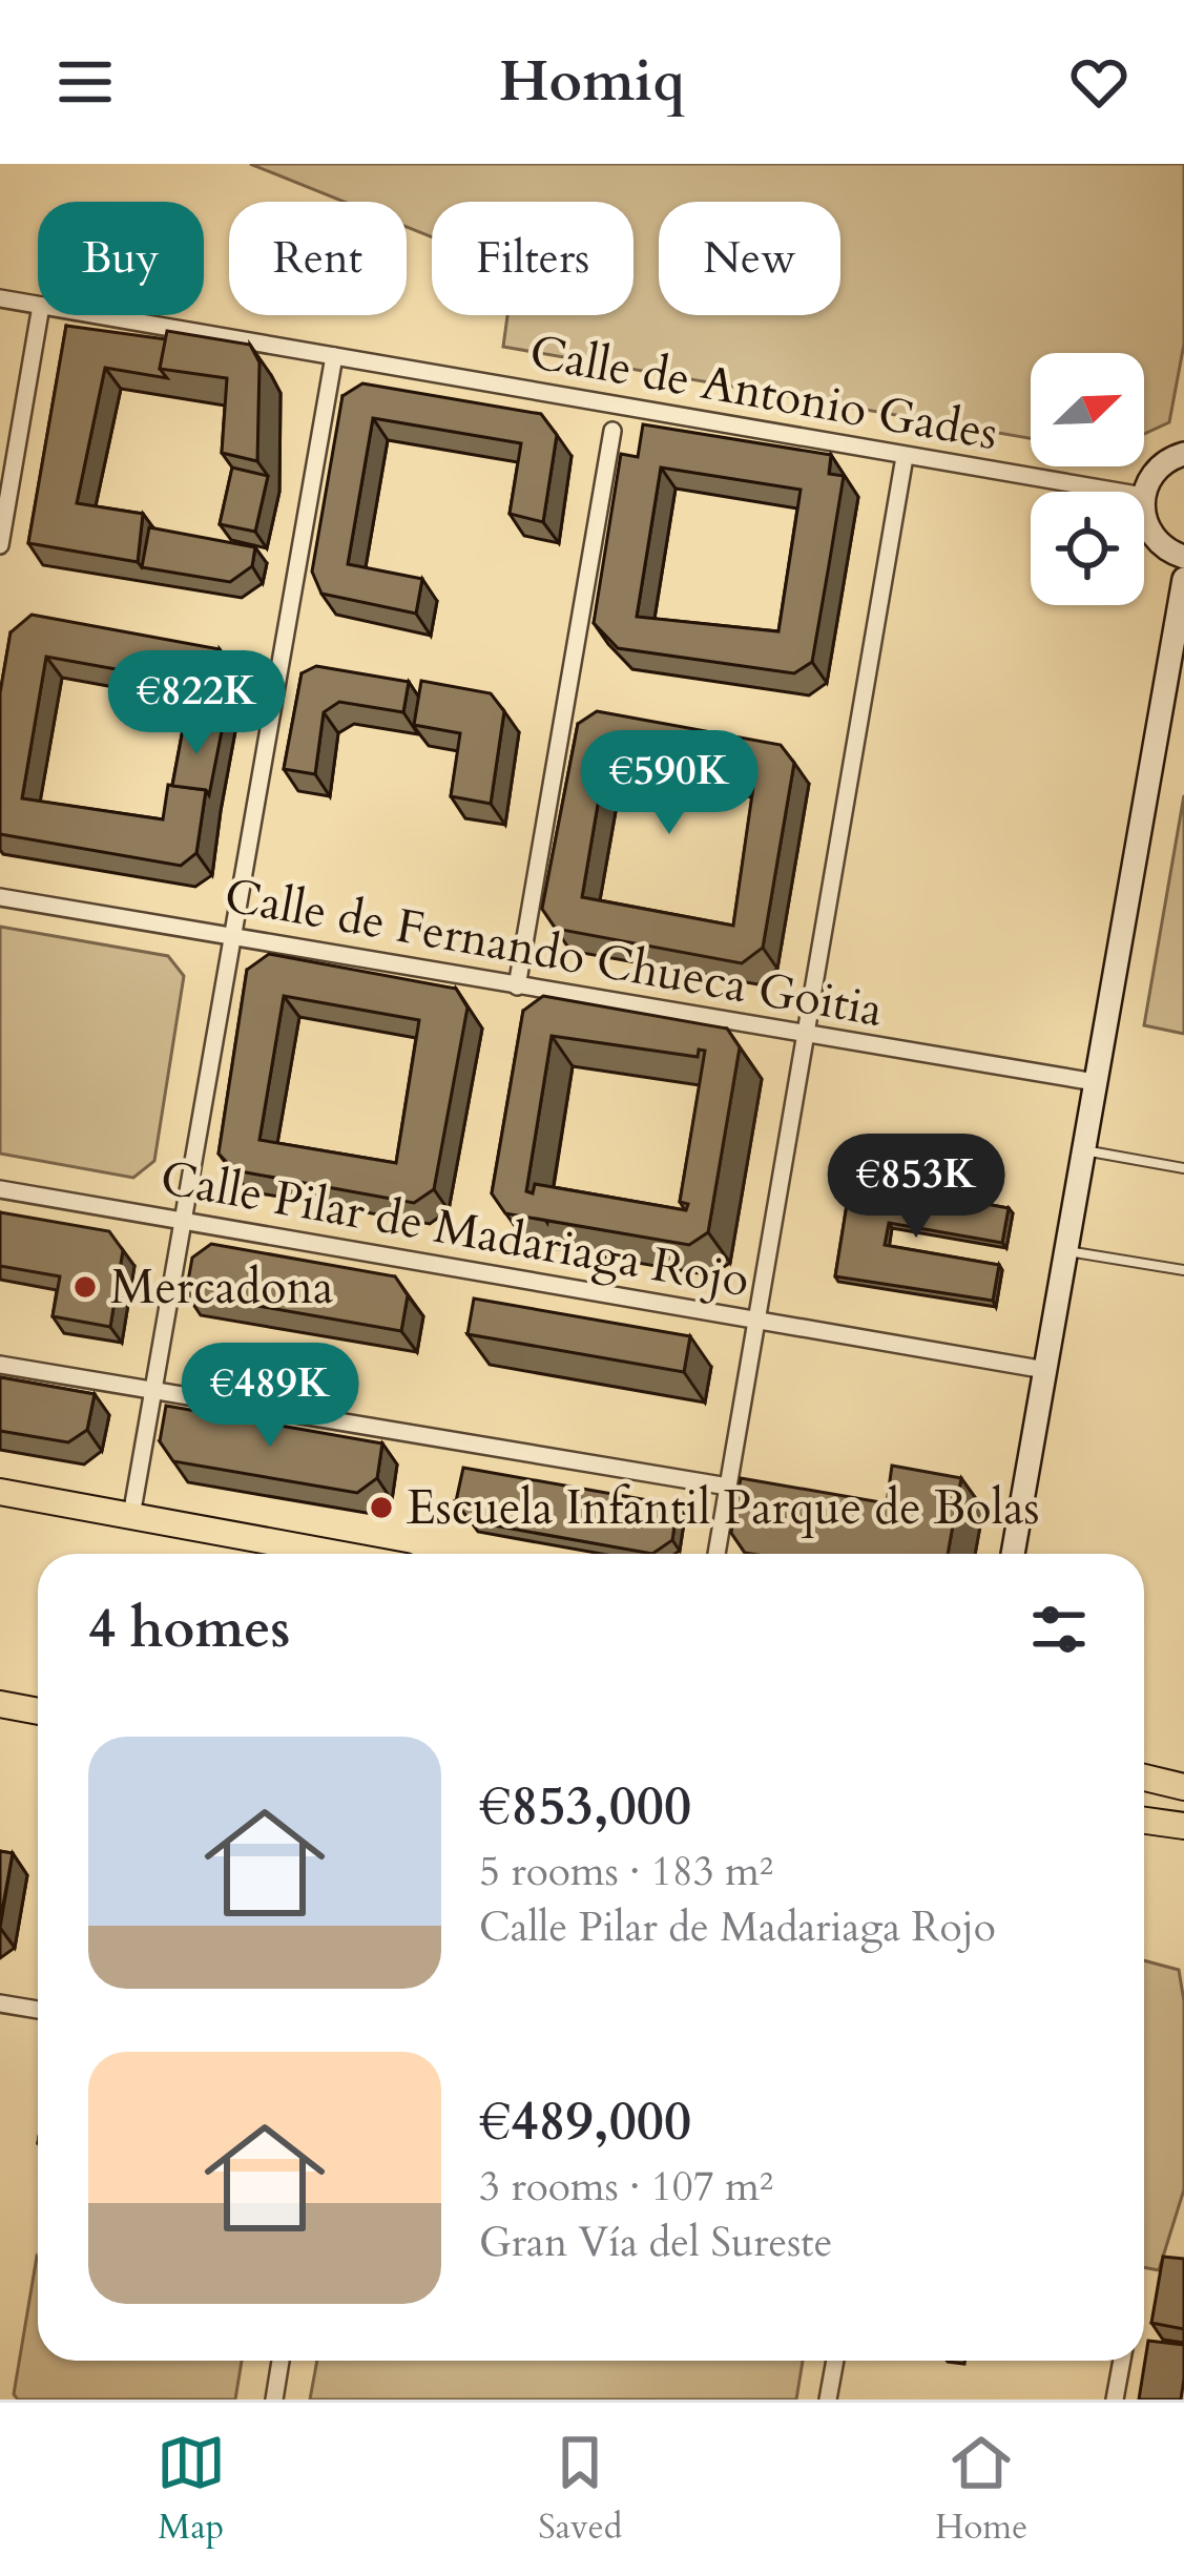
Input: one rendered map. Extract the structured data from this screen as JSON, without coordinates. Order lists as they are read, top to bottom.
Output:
{
  "streets": {
    "street": ["Calle de Antonio Gades", "Calle de Fernando Chueca Goitia", "Calle Pilar de Madariaga Rojo"]
  },
  "places": ["Mercadona", "Escuela Infantil Parque de Bolas"],
  "north": "top right",
  "page": {
    "header": "Homiq",
    "chip": [
      "Buy",
      "Rent",
      "Filters",
      "New"
    ],
    "price": [
      "€822K",
      "€590K",
      "€853K",
      "€489K"
    ],
    "heading": "4 homes",
    "list": [
      {
        "name": "€853,000",
        "note": "5 rooms · 183 m² · Calle Pilar de Madariaga Rojo"
      },
      {
        "name": "€489,000",
        "note": "3 rooms · 107 m² · Gran Vía del Sureste"
      }
    ],
    "tabs": ["Map", "Saved", "Home"]
  }
}
